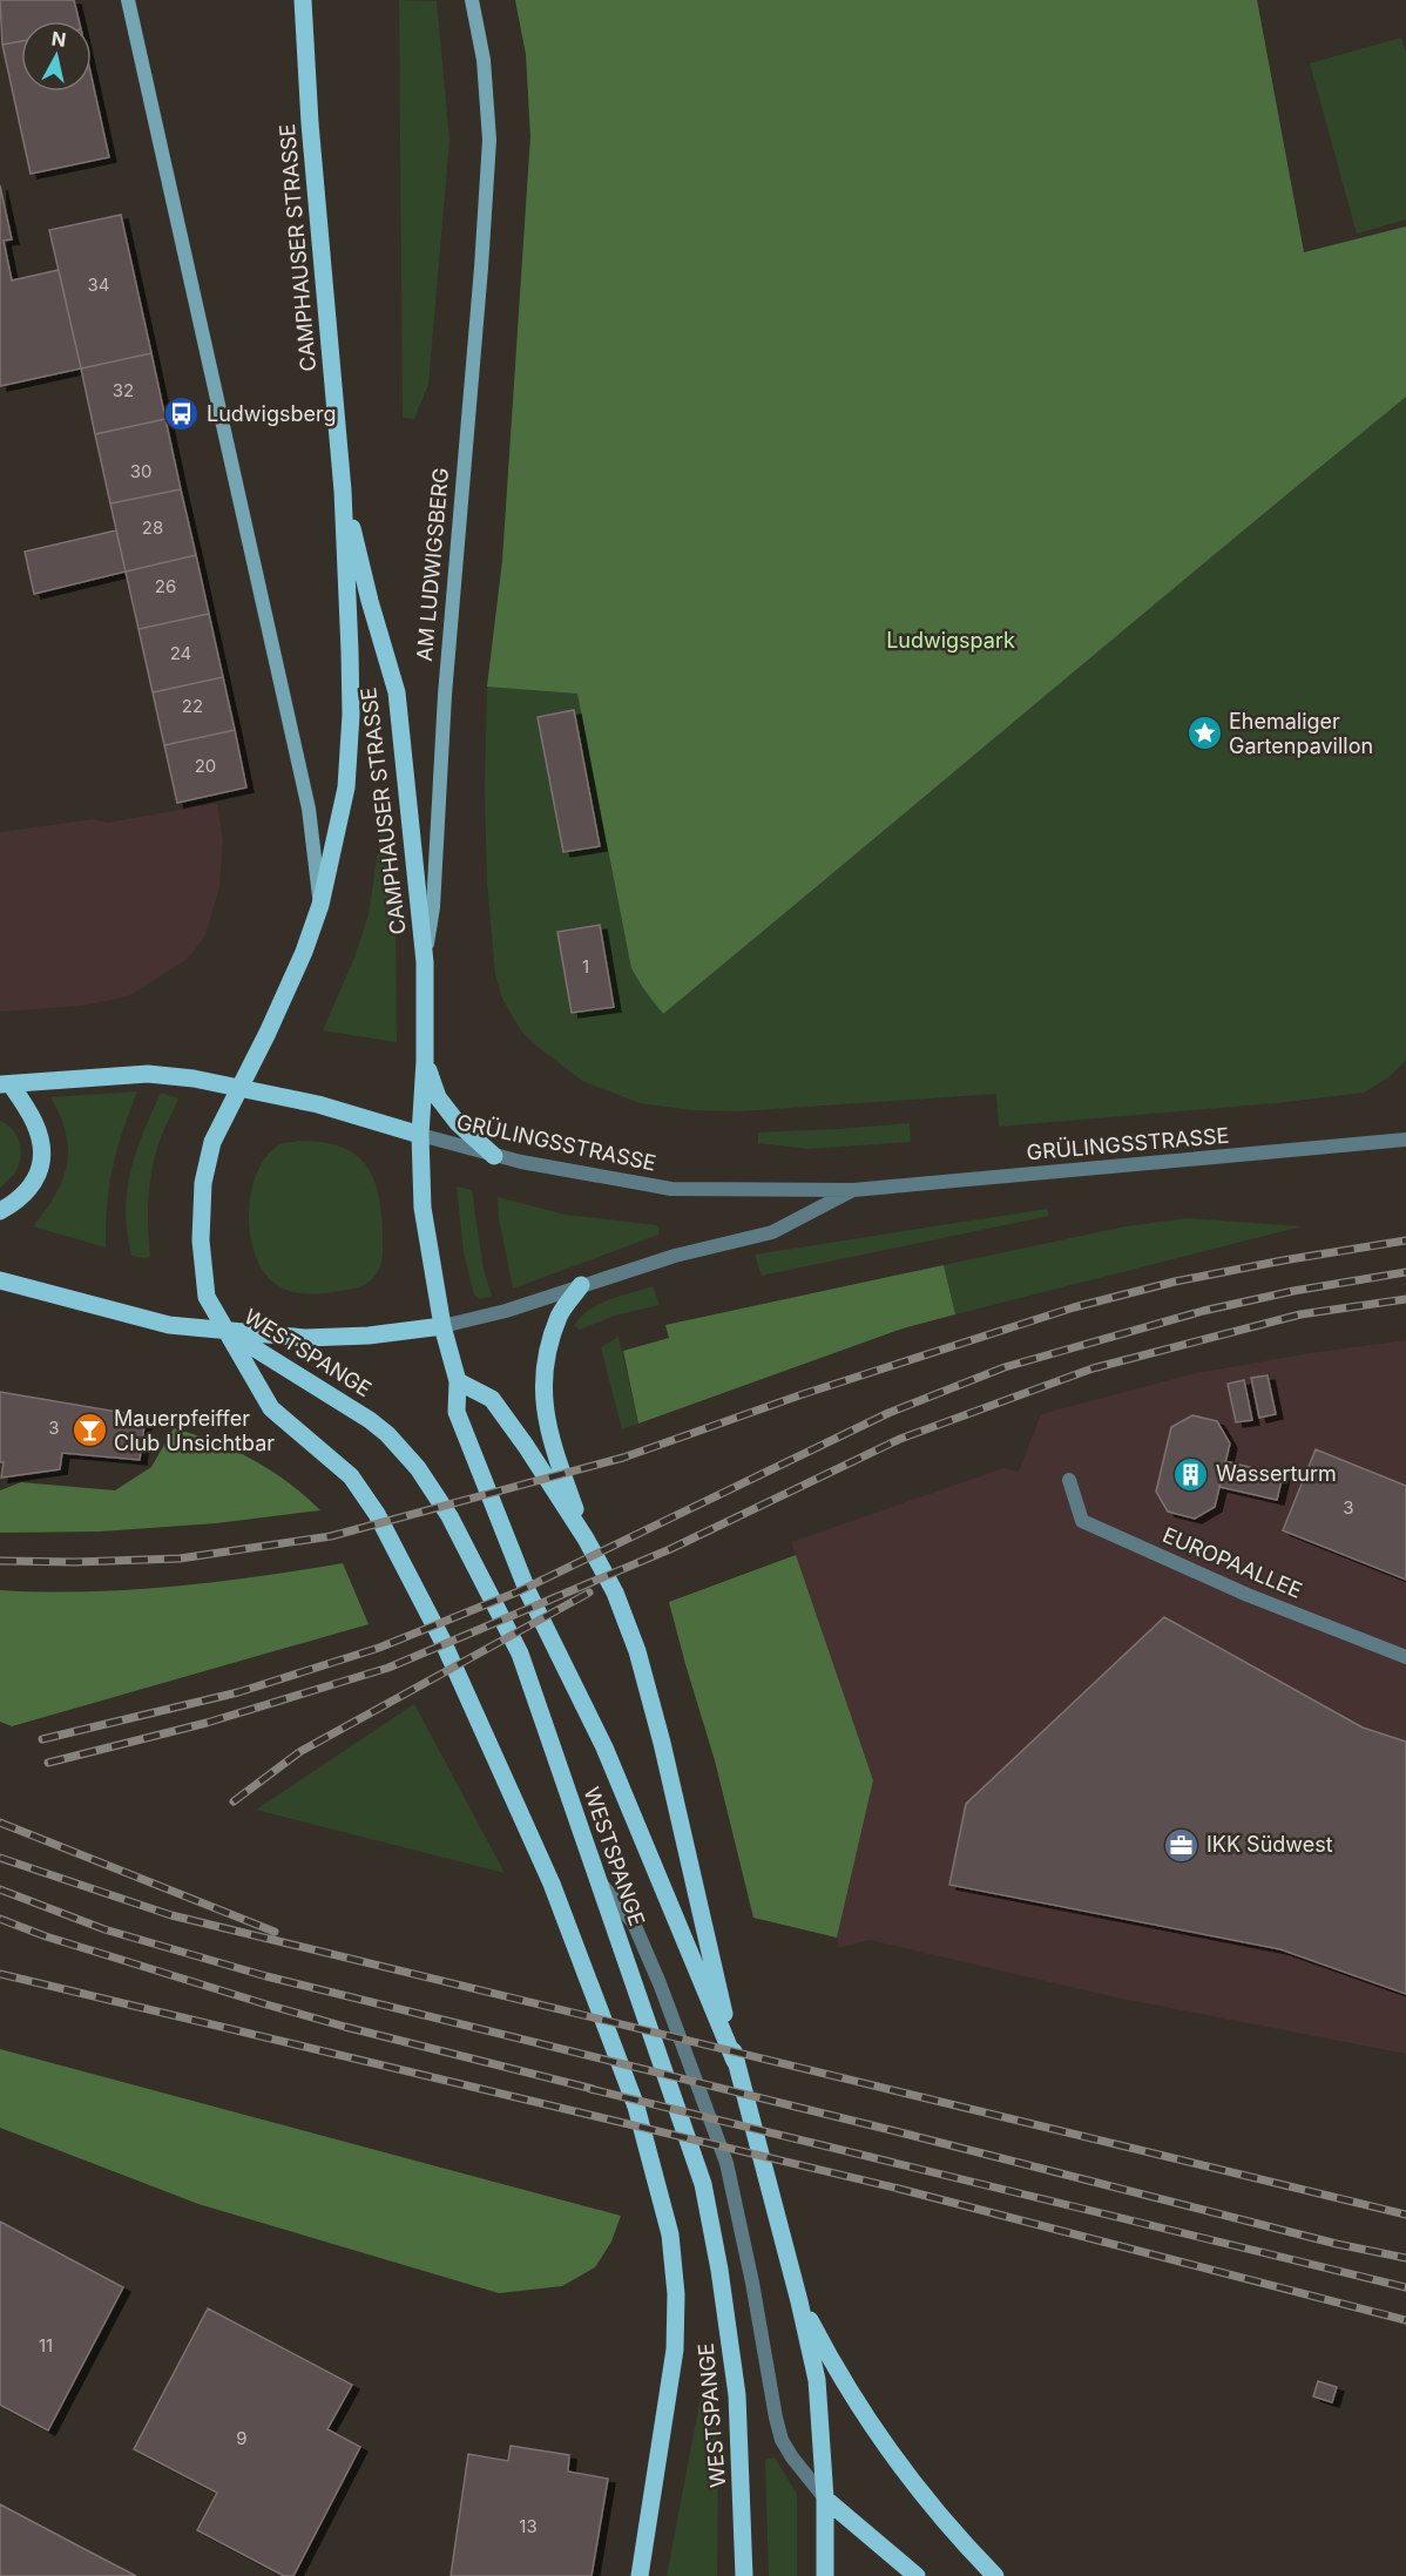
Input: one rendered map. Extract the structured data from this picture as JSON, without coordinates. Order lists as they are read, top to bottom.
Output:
{
  "streets": {
    "main road": ["CAMPHAUSER STRASSE", "AM LUDWIGSBERG", "WESTSPANGE"],
    "street": ["GRÜLINGSSTRASSE", "EUROPAALLEE"]
  },
  "crossings": [
    ["CAMPHAUSER STRASSE", "AM LUDWIGSBERG"],
    ["AM LUDWIGSBERG", "GRÜLINGSSTRASSE"],
    ["AM LUDWIGSBERG", "WESTSPANGE"],
    ["GRÜLINGSSTRASSE", "WESTSPANGE"]
  ],
  "parks": ["Ludwigspark"],
  "places": {
    "bus stop": ["Ludwigsberg"],
    "place": ["Ehemaliger Gartenpavillon"],
    "bar": ["Mauerpfeiffer Club Unsichtbar"],
    "building": ["Wasserturm"],
    "office": ["IKK Südwest"]
  },
  "house_numbers": [
    "34",
    "32",
    "30",
    "28",
    "26",
    "24",
    "22",
    "20",
    "1",
    "3",
    "3",
    "11",
    "9",
    "13"
  ],
  "north": "top"
}
